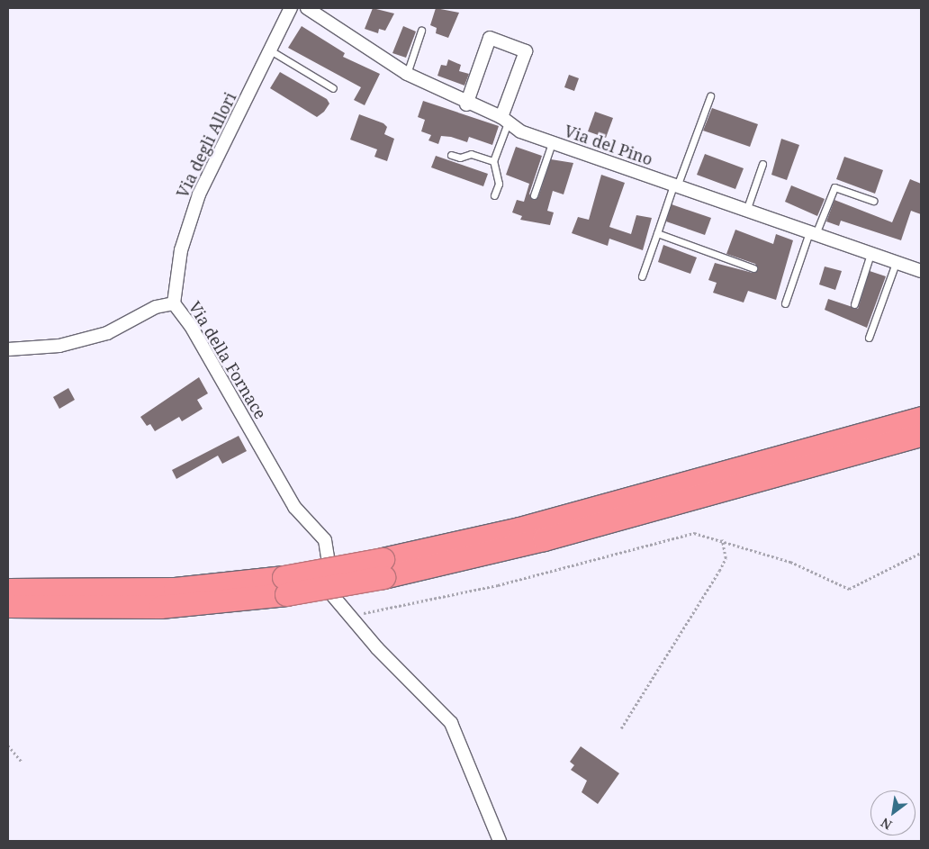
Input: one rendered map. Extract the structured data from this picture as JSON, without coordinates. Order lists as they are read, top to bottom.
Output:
{
  "streets": {
    "street": ["Via degli Allori", "Via del Pino", "Via della Fornace"]
  },
  "crossings": [
    ["Via degli Allori", "Via della Fornace"]
  ],
  "north": "bottom left"
}
